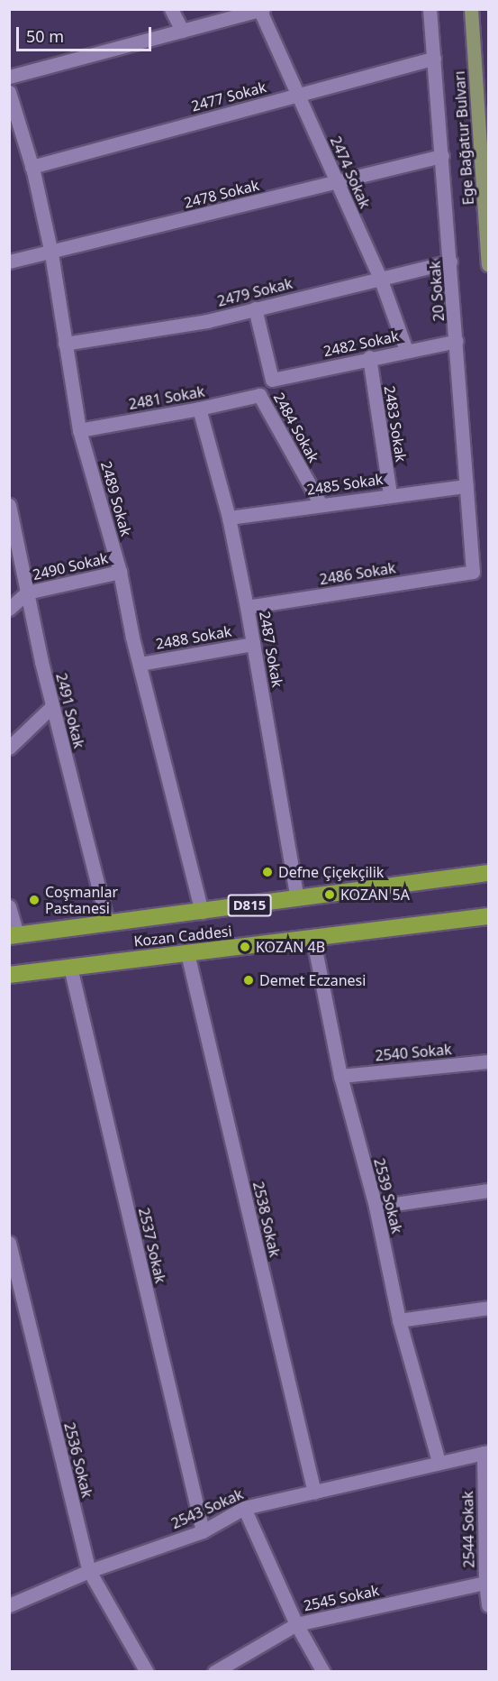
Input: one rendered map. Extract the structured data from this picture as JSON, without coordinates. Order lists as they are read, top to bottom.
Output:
{
  "streets": {
    "highway": ["D815", "Kozan Caddesi"],
    "main road": ["Ege Bağatur Bulvarı"],
    "street": [
      "2477 Sokak",
      "2474 Sokak",
      "2478 Sokak",
      "20 Sokak",
      "2479 Sokak",
      "2482 Sokak",
      "2481 Sokak",
      "2483 Sokak",
      "2484 Sokak",
      "2485 Sokak",
      "2489 Sokak",
      "2490 Sokak",
      "2486 Sokak",
      "2488 Sokak",
      "2487 Sokak",
      "2491 Sokak",
      "2540 Sokak",
      "2539 Sokak",
      "2538 Sokak",
      "2537 Sokak",
      "2536 Sokak",
      "2543 Sokak",
      "2544 Sokak",
      "2545 Sokak"
    ]
  },
  "crossings": [
    ["2477 Sokak", "2474 Sokak"],
    ["2477 Sokak", "20 Sokak"],
    ["2477 Sokak", "2489 Sokak"],
    ["2474 Sokak", "2478 Sokak"],
    ["2474 Sokak", "2479 Sokak"],
    ["2474 Sokak", "2482 Sokak"],
    ["2478 Sokak", "20 Sokak"],
    ["2478 Sokak", "2489 Sokak"],
    ["20 Sokak", "2479 Sokak"],
    ["20 Sokak", "2482 Sokak"],
    ["20 Sokak", "2485 Sokak"],
    ["20 Sokak", "2486 Sokak"],
    ["2479 Sokak", "2482 Sokak"],
    ["2479 Sokak", "2489 Sokak"],
    ["2482 Sokak", "2483 Sokak"],
    ["2481 Sokak", "2484 Sokak"],
    ["2481 Sokak", "2489 Sokak"],
    ["2481 Sokak", "2487 Sokak"],
    ["2483 Sokak", "2485 Sokak"],
    ["2484 Sokak", "2485 Sokak"],
    ["2485 Sokak", "2487 Sokak"],
    ["2489 Sokak", "2490 Sokak"],
    ["2489 Sokak", "2488 Sokak"],
    ["2489 Sokak", "Kozan Caddesi"],
    ["2490 Sokak", "2491 Sokak"],
    ["2486 Sokak", "2487 Sokak"],
    ["2488 Sokak", "2487 Sokak"],
    ["2487 Sokak", "Kozan Caddesi"],
    ["2491 Sokak", "Kozan Caddesi"],
    ["Kozan Caddesi", "2539 Sokak"],
    ["Kozan Caddesi", "2538 Sokak"],
    ["Kozan Caddesi", "2537 Sokak"],
    ["2540 Sokak", "2539 Sokak"],
    ["2539 Sokak", "2543 Sokak"],
    ["2538 Sokak", "2543 Sokak"],
    ["2537 Sokak", "2543 Sokak"],
    ["2536 Sokak", "2543 Sokak"],
    ["2543 Sokak", "2544 Sokak"],
    ["2544 Sokak", "2545 Sokak"]
  ],
  "places": [
    "Defne Çiçekçilik",
    "KOZAN 5A",
    "Coşmanlar Pastanesi",
    "KOZAN 4B",
    "Demet Eczanesi"
  ],
  "scale_bar": "50 m"
}
